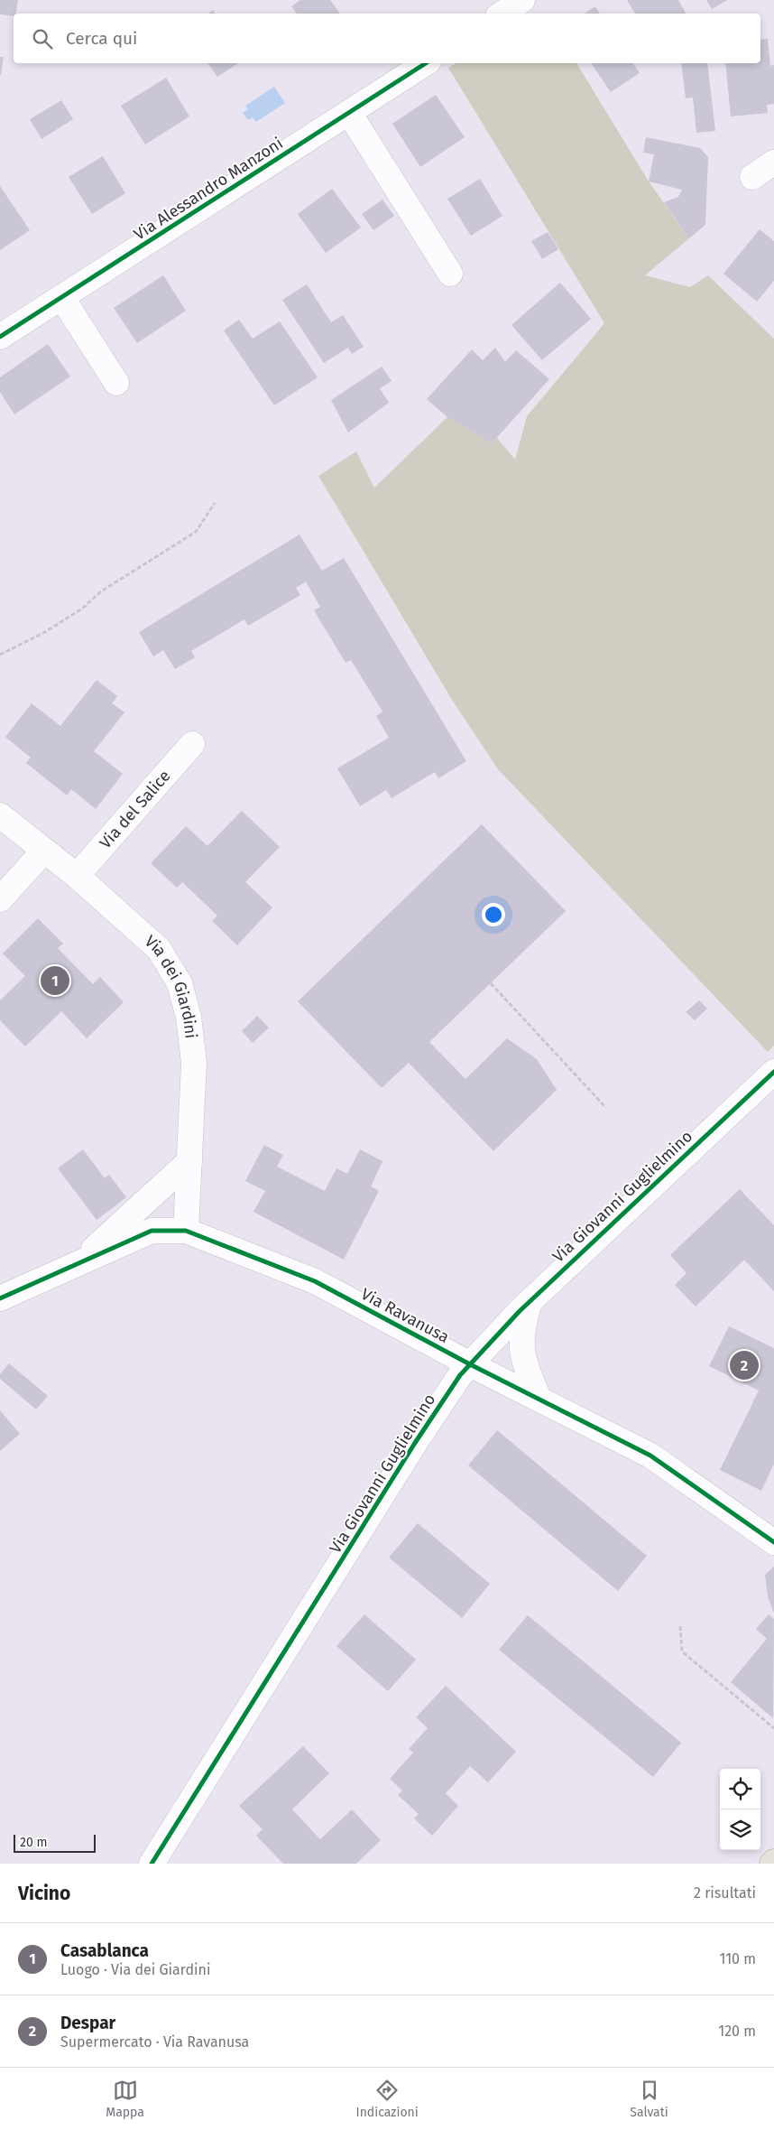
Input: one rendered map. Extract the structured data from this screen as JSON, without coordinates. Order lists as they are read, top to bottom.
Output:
{
  "streets": {
    "street": [
      "Via Alessandro Manzoni",
      "Via del Salice",
      "Via dei Giardini",
      "Via Giovanni Guglielmino",
      "Via Ravanusa"
    ]
  },
  "crossings": [
    ["Via del Salice", "Via dei Giardini"],
    ["Via dei Giardini", "Via Ravanusa"],
    ["Via Giovanni Guglielmino", "Via Ravanusa"]
  ],
  "scale_bar": "20 m",
  "page": {
    "search": "Cerca qui",
    "pins": ["1", "2"],
    "scale": "20 m",
    "heading": ["Vicino", "2 risultati"],
    "list": [
      {
        "mark": "1",
        "name": "Casablanca",
        "note": "Luogo · Via dei Giardini",
        "value": "110 m"
      },
      {
        "mark": "2",
        "name": "Despar",
        "note": "Supermercato · Via Ravanusa",
        "value": "120 m"
      }
    ],
    "nav": ["Mappa", "Indicazioni", "Salvati"]
  }
}
